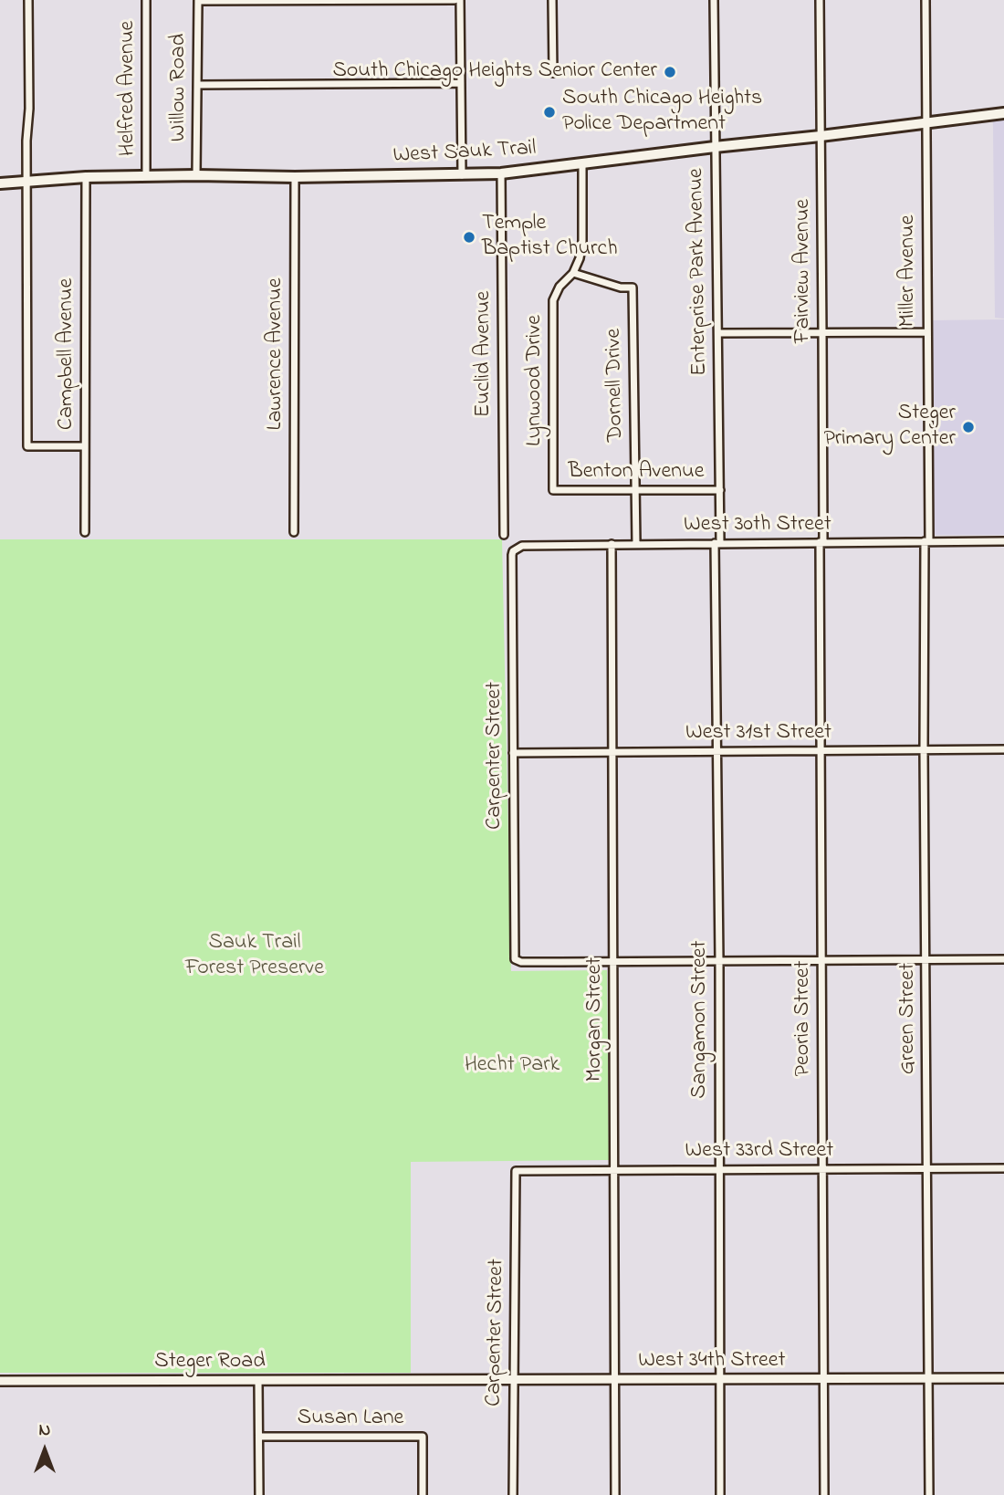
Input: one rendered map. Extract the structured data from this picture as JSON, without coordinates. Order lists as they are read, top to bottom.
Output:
{
  "streets": {
    "main road": ["West Sauk Trail"],
    "street": [
      "Willow Road",
      "Helfred Avenue",
      "Fairview Avenue",
      "Miller Avenue",
      "Enterprise Park Avenue",
      "Campbell Avenue",
      "Lawrence Avenue",
      "Euclid Avenue",
      "Lynwood Drive",
      "Dornell Drive",
      "Benton Avenue",
      "West 30th Street",
      "West 31st Street",
      "Carpenter Street",
      "Peoria Street",
      "Green Street",
      "Morgan Street",
      "Sangamon Street",
      "West 33rd Street",
      "West 34th Street",
      "Steger Road",
      "Susan Lane"
    ]
  },
  "crossings": [
    ["Willow Road", "West Sauk Trail"],
    ["Helfred Avenue", "West Sauk Trail"],
    ["West Sauk Trail", "Fairview Avenue"],
    ["West Sauk Trail", "Miller Avenue"],
    ["West Sauk Trail", "Enterprise Park Avenue"],
    ["West Sauk Trail", "Campbell Avenue"],
    ["West Sauk Trail", "Lawrence Avenue"],
    ["West Sauk Trail", "Euclid Avenue"],
    ["West Sauk Trail", "Lynwood Drive"],
    ["Fairview Avenue", "West 30th Street"],
    ["Fairview Avenue", "Peoria Street"],
    ["Miller Avenue", "West 30th Street"],
    ["Miller Avenue", "Green Street"],
    ["Enterprise Park Avenue", "Benton Avenue"],
    ["Enterprise Park Avenue", "West 30th Street"],
    ["Enterprise Park Avenue", "Sangamon Street"],
    ["Lynwood Drive", "Dornell Drive"],
    ["Lynwood Drive", "Benton Avenue"],
    ["Dornell Drive", "Benton Avenue"],
    ["Dornell Drive", "West 30th Street"],
    ["West 30th Street", "Carpenter Street"],
    ["West 30th Street", "Peoria Street"],
    ["West 30th Street", "Green Street"],
    ["West 30th Street", "Morgan Street"],
    ["West 30th Street", "Sangamon Street"],
    ["West 31st Street", "Carpenter Street"],
    ["West 31st Street", "Peoria Street"],
    ["West 31st Street", "Green Street"],
    ["West 31st Street", "Morgan Street"],
    ["West 31st Street", "Sangamon Street"],
    ["Carpenter Street", "Morgan Street"],
    ["Carpenter Street", "West 33rd Street"],
    ["Carpenter Street", "West 34th Street"],
    ["Peoria Street", "West 33rd Street"],
    ["Peoria Street", "West 34th Street"],
    ["Green Street", "West 33rd Street"],
    ["Green Street", "West 34th Street"],
    ["Morgan Street", "West 33rd Street"],
    ["Morgan Street", "West 34th Street"],
    ["Sangamon Street", "West 33rd Street"],
    ["Sangamon Street", "West 34th Street"],
    ["West 34th Street", "Steger Road"]
  ],
  "parks": ["Sauk Trail Forest Preserve", "Hecht Park"],
  "places": [
    "South Chicago Heights Senior Center",
    "South Chicago Heights Police Department",
    "Temple Baptist Church",
    "Steger Primary Center"
  ],
  "north": "top"
}
